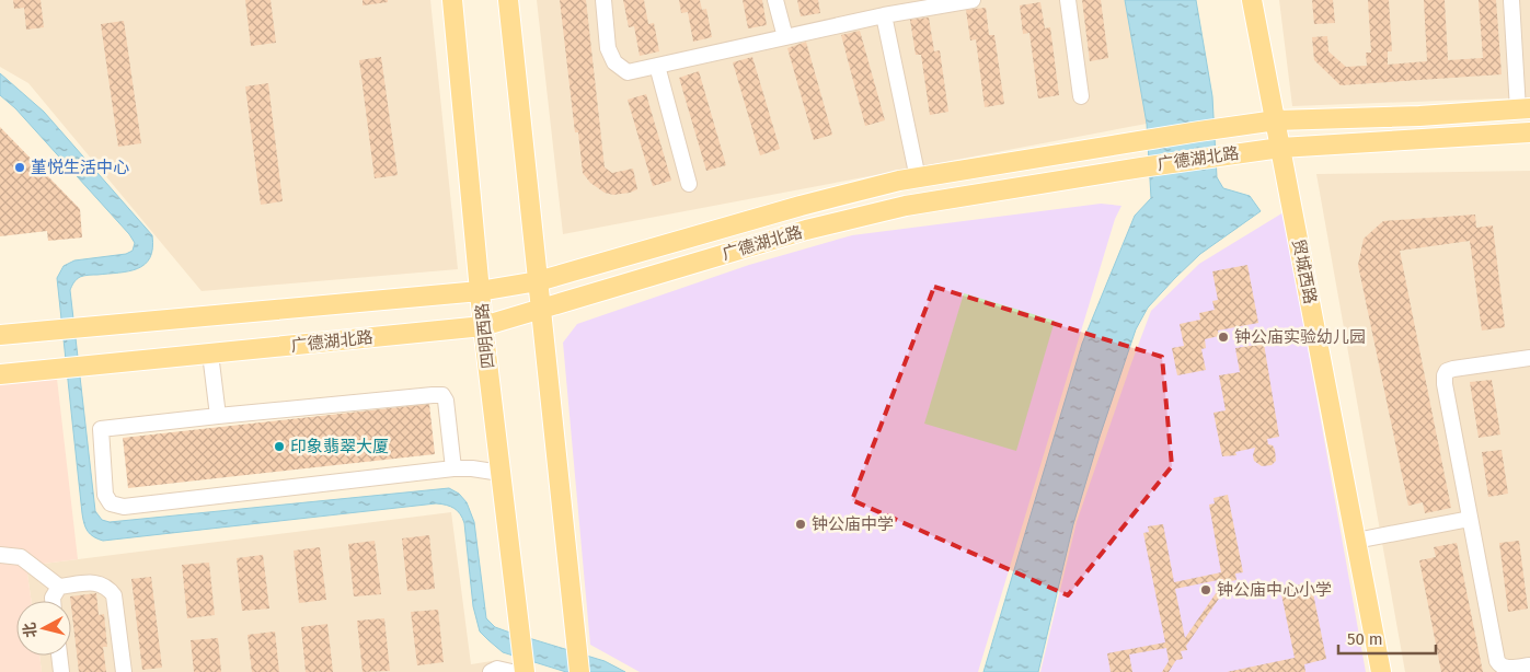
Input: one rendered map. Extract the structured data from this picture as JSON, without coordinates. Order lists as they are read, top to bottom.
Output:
{
  "streets": {
    "main road": ["广德湖北路", "贸城西路", "四明西路"]
  },
  "crossings": [
    ["广德湖北路", "贸城西路"],
    ["广德湖北路", "四明西路"]
  ],
  "places": [
    "堇悦生活中心",
    "钟公庙实验幼儿园",
    "印象翡翠大厦",
    "钟公庙中学",
    "钟公庙中心小学"
  ],
  "scale_bar": "50 m",
  "north": "left"
}
